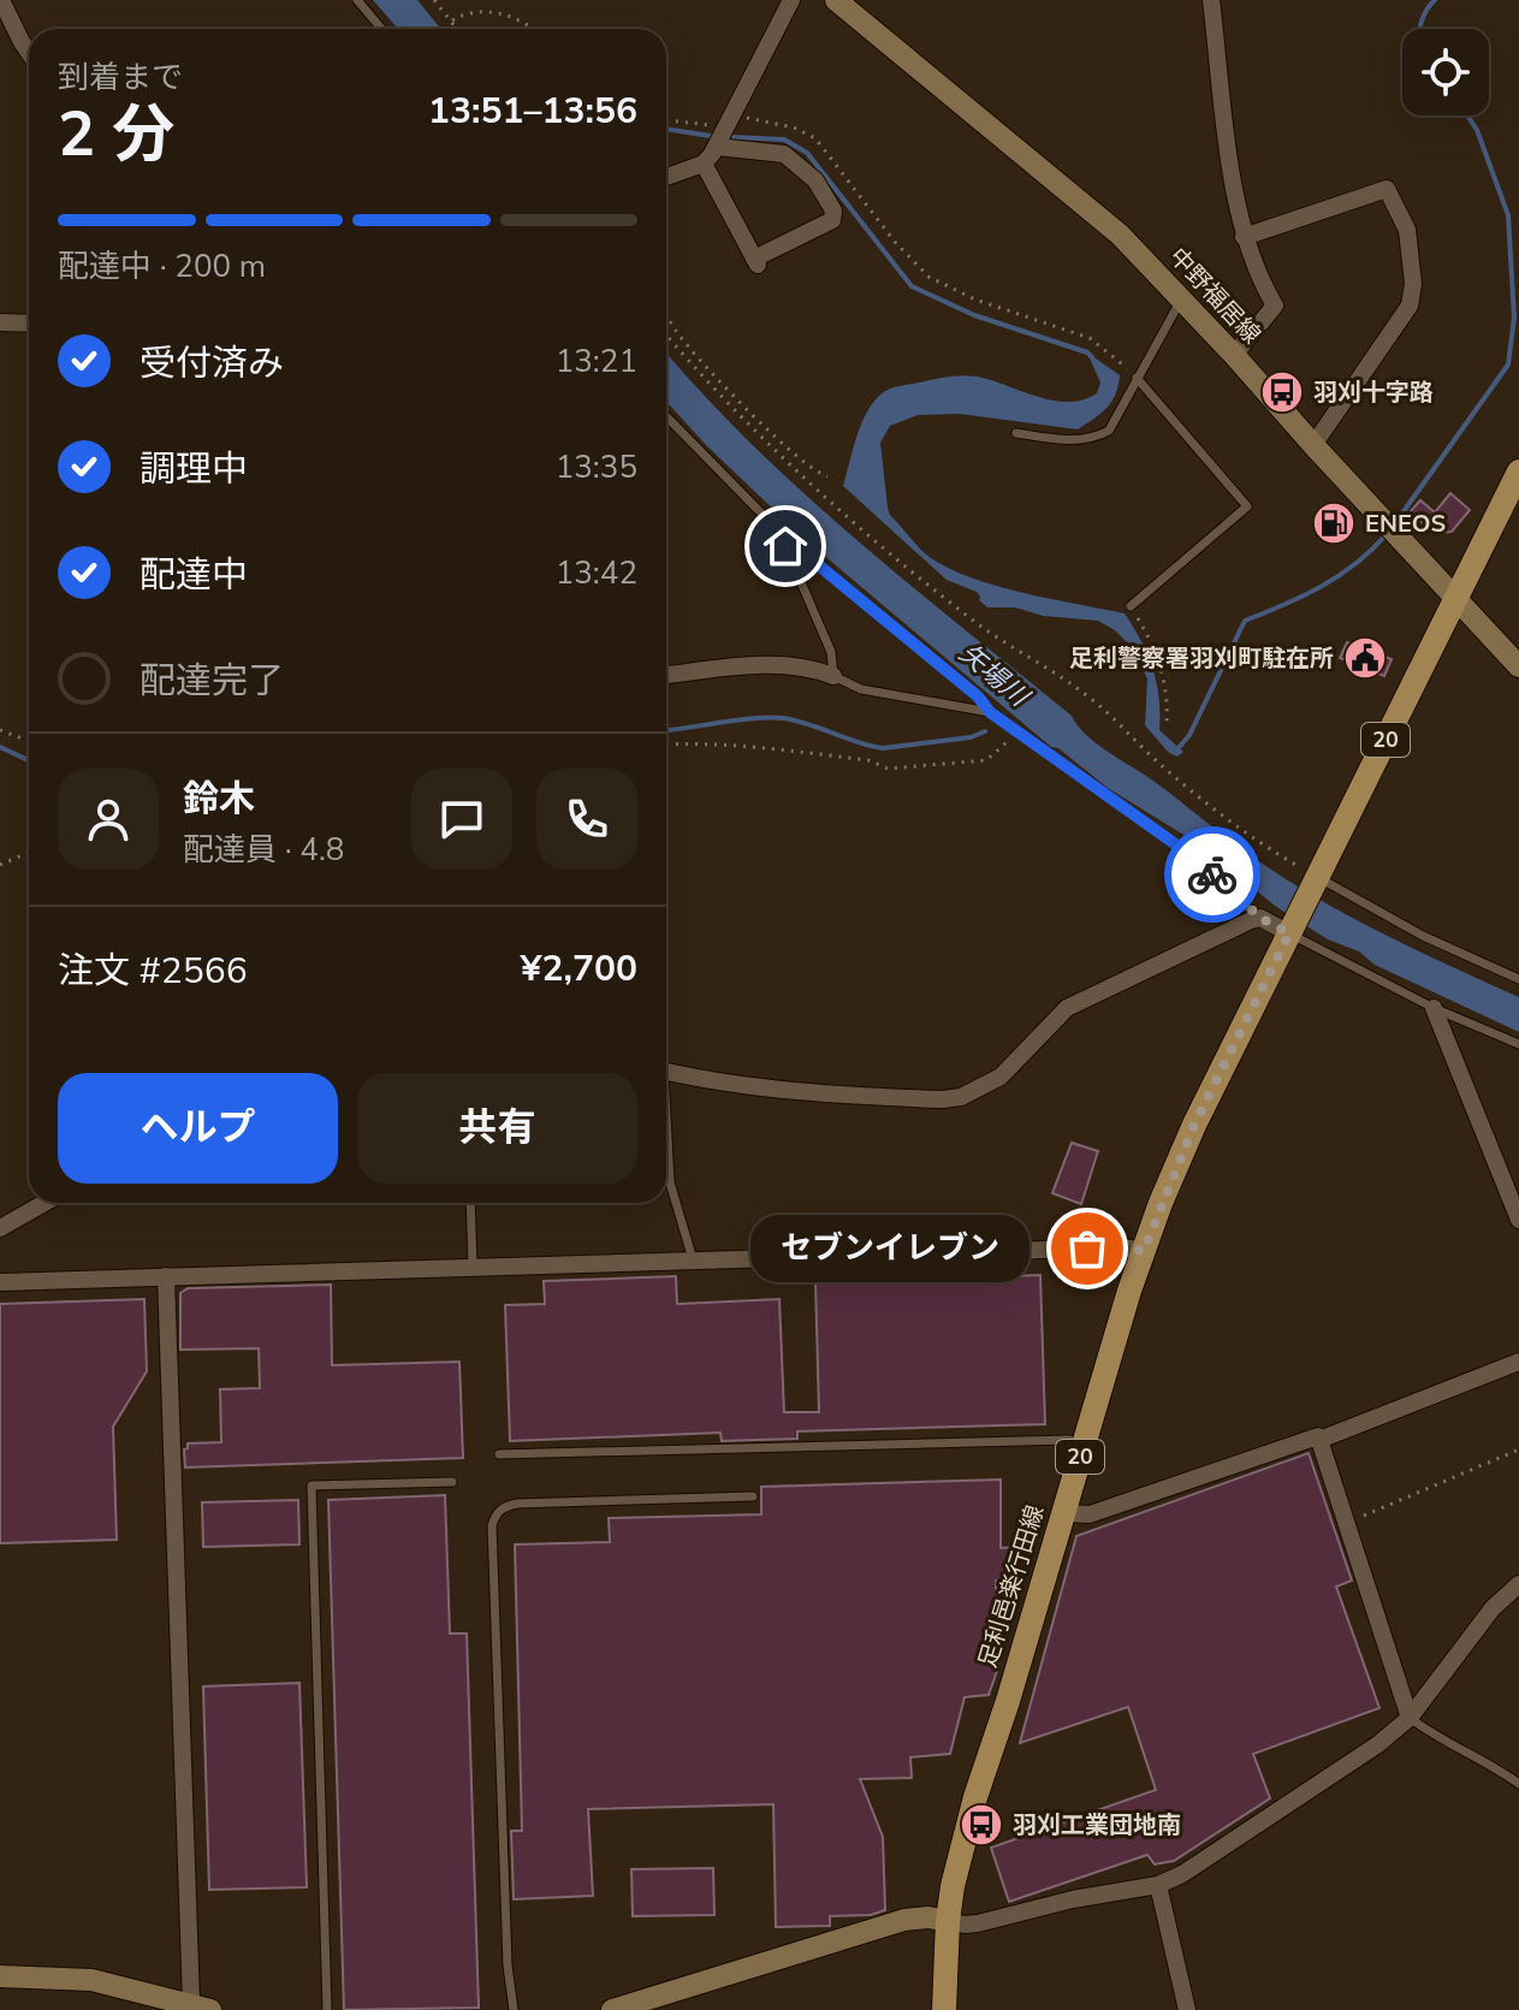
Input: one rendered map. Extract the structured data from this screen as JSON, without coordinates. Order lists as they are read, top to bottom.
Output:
{
  "streets": {
    "main road": ["中野福居線", "20", "足利邑楽行田線"]
  },
  "crossings": [
    ["中野福居線", "20"],
    ["20", "足利邑楽行田線"]
  ],
  "water": ["矢場川"],
  "places": {
    "bus stop": ["羽刈十字路", "羽刈工業団地南"],
    "fuel station": ["ENEOS"],
    "public building": ["足利警察署羽刈町駐在所"],
    "other": ["セブンイレブン"]
  },
  "page": {
    "heading": ["2 分", "到着まで", "13:51–13:56"],
    "panel": [
      "鈴木",
      "配達員 · 4.8",
      "注文 #2566",
      "¥2,700"
    ],
    "bar": "配達中 · 200 m",
    "list": [
      ["受付済み", "13:21"],
      ["調理中", "13:35"],
      ["配達中", "13:42"],
      "配達完了"
    ],
    "buttons": ["ヘルプ", "共有"],
    "bubble": "セブンイレブン"
  }
}
